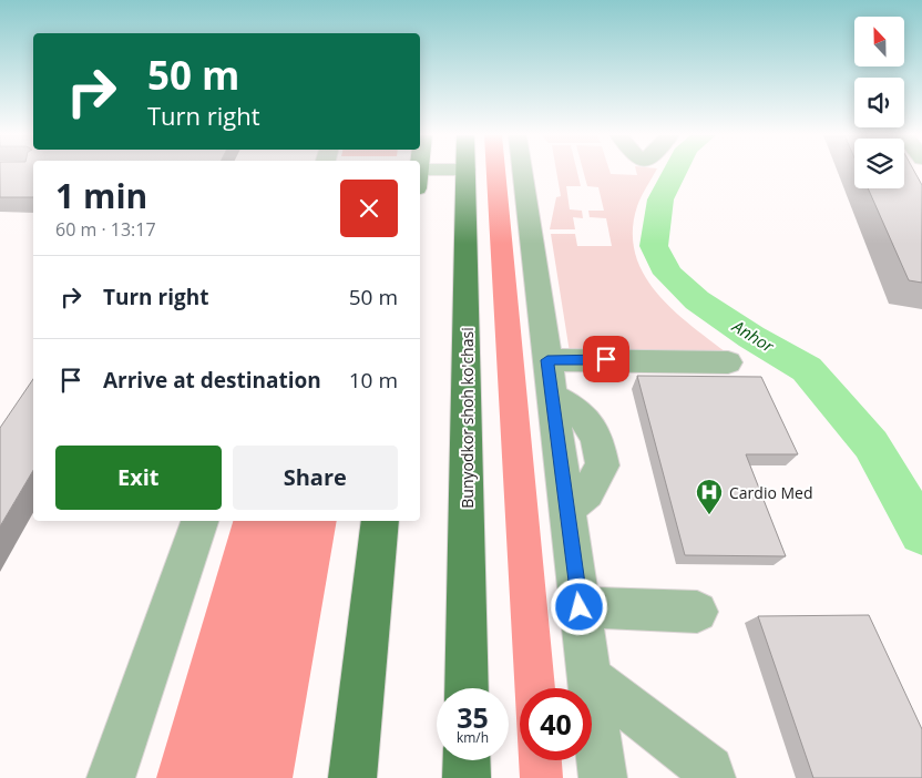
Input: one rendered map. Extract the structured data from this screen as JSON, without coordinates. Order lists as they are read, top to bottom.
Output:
{
  "streets": {
    "main road": ["Bunyodkor shoh ko'chasi"]
  },
  "water": ["Anhor"],
  "places": {
    "hospital": ["Cardio Med"]
  },
  "north": "top",
  "page": {
    "turn": ["50 m", "Turn right"],
    "heading": ["1 min", "60 m · 13:17"],
    "list": [
      {
        "name": "Turn right",
        "value": "50 m"
      },
      {
        "name": "Arrive at destination",
        "value": "10 m"
      }
    ],
    "buttons": ["Exit", "Share"],
    "speed": "35 km/h",
    "limit": "40"
  }
}
